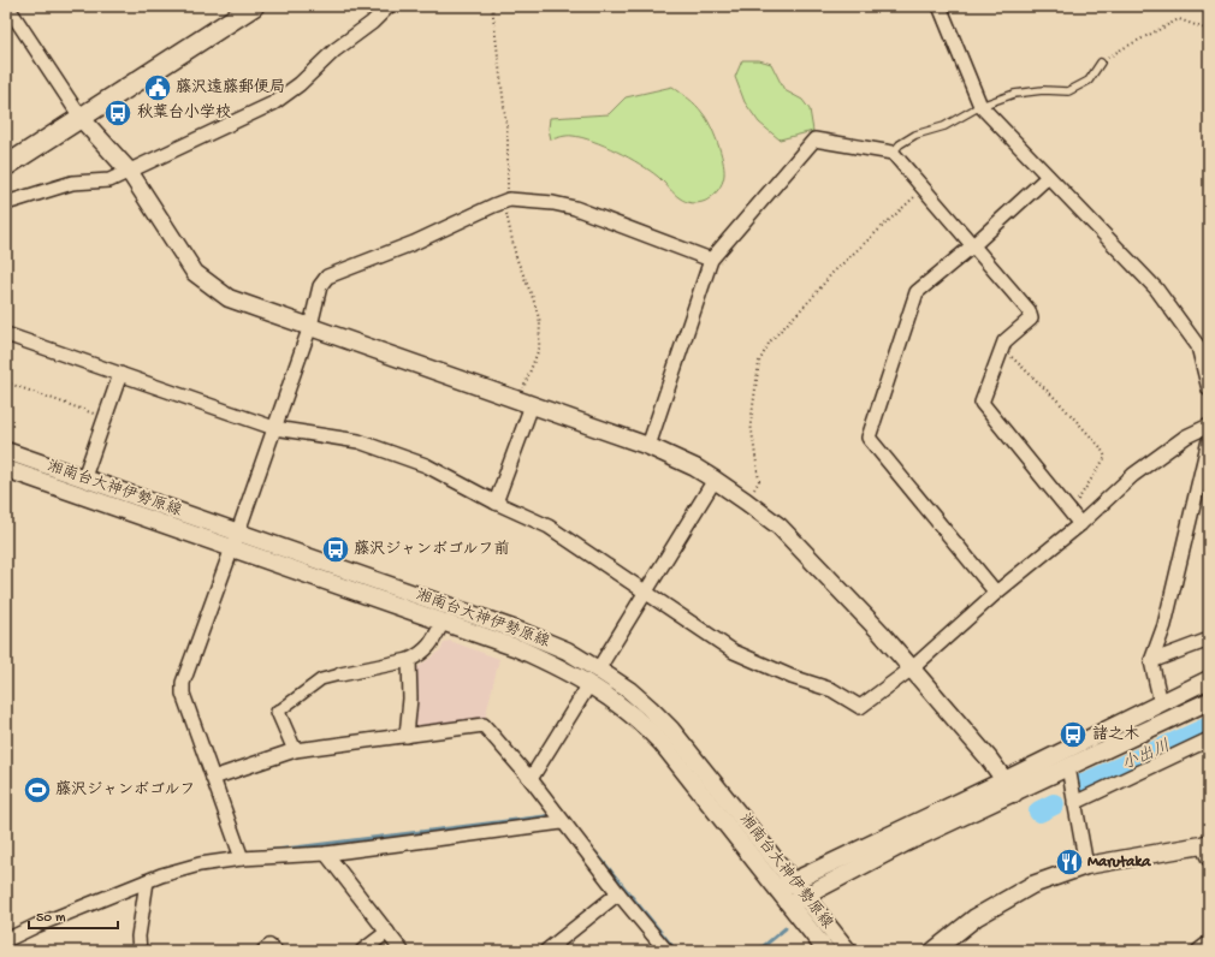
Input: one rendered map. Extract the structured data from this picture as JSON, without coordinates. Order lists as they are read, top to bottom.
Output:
{
  "streets": {
    "street": ["湘南台大神伊勢原線"]
  },
  "water": ["小出川"],
  "places": {
    "public building": ["藤沢遠藤郵便局"],
    "bus stop": ["秋葉台小学校", "藤沢ジャンボゴルフ前", "諸之木"],
    "sports": ["藤沢ジャンボゴルフ"],
    "restaurant": ["Marutaka"]
  },
  "scale_bar": "50 m"
}
